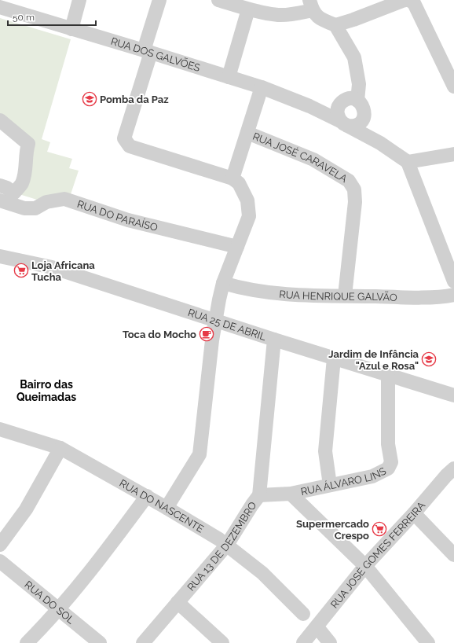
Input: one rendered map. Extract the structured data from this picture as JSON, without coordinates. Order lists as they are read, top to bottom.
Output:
{
  "streets": {
    "street": [
      "RUA DOS GALVÕES",
      "RUA JOSÉ CARAVELA",
      "RUA DO PARAÍSO",
      "RUA HENRIQUE GALVÃO",
      "RUA 25 DE ABRIL",
      "RUA ÁLVARO LINS",
      "RUA DO NASCENTE",
      "RUA 13 DE DEZEMBRO",
      "RUA JOSÉ GOMES FERREIRA",
      "RUA DO SOL"
    ]
  },
  "crossings": [
    ["RUA JOSÉ CARAVELA", "RUA HENRIQUE GALVÃO"],
    ["RUA 25 DE ABRIL", "RUA ÁLVARO LINS"],
    ["RUA 25 DE ABRIL", "RUA 13 DE DEZEMBRO"],
    ["RUA ÁLVARO LINS", "RUA 13 DE DEZEMBRO"],
    ["RUA DO NASCENTE", "RUA 13 DE DEZEMBRO"]
  ],
  "districts": ["Bairro das Queimadas"],
  "places": {
    "school or university": ["Pomba da Paz", "Jardim de Infância \"Azul e Rosa\""],
    "supermarket": ["Loja Africana Tucha", "Supermercado Crespo"],
    "cafe": ["Toca do Mocho"]
  },
  "scale_bar": "50 m"
}
